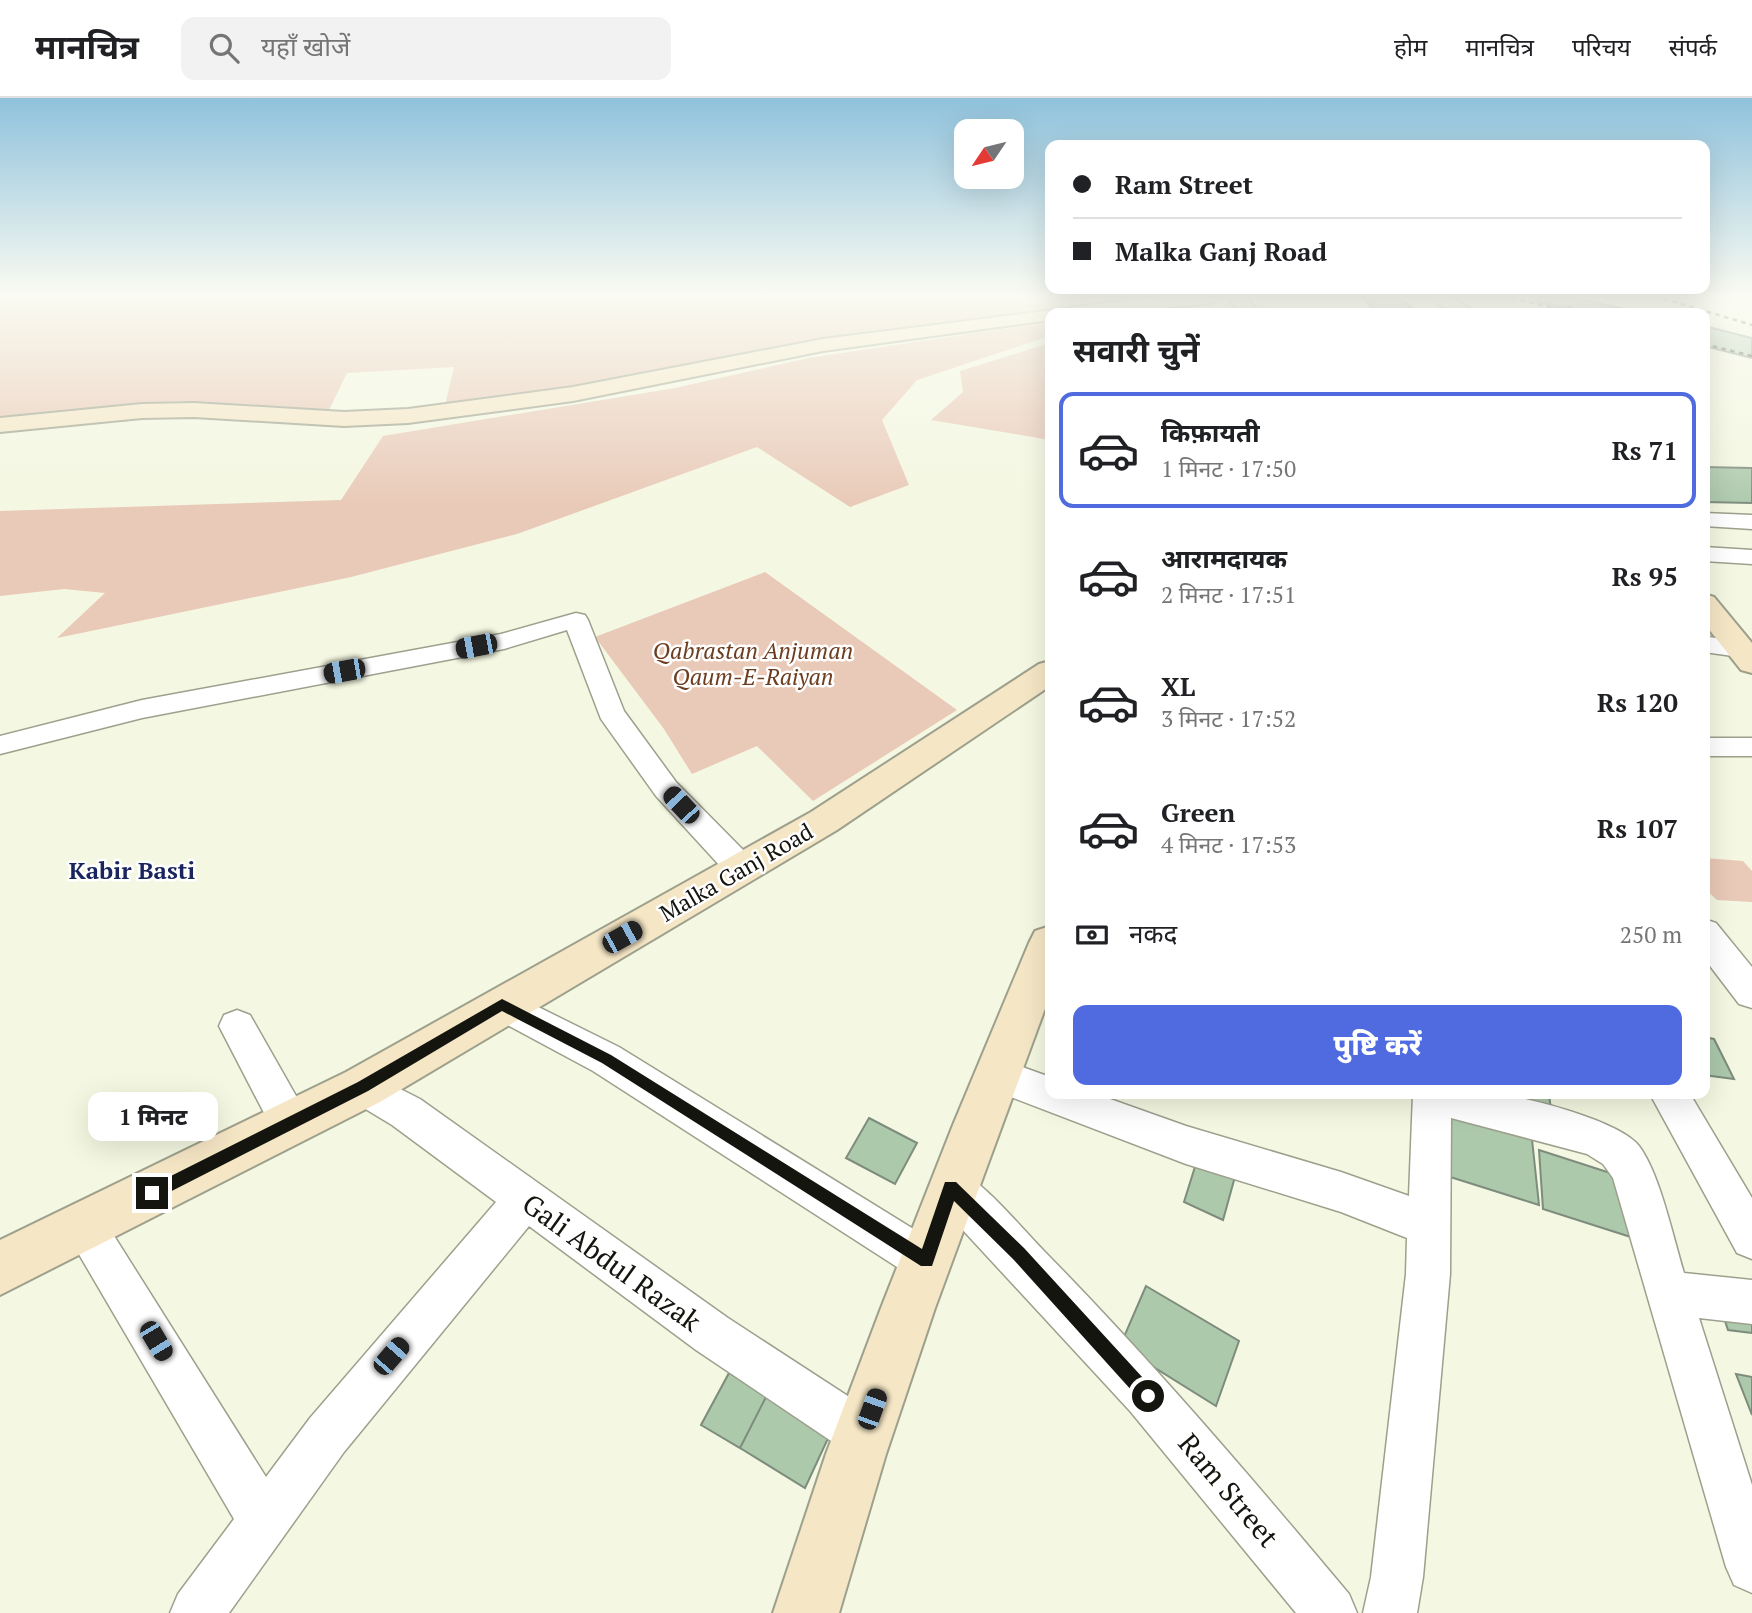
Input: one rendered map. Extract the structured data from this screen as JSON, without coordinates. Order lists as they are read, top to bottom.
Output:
{
  "streets": {
    "street": ["Malka Ganj Road", "Gali Abdul Razak", "Ram Street"]
  },
  "crossings": [
    ["Malka Ganj Road", "Gali Abdul Razak"]
  ],
  "districts": ["Kabir Basti"],
  "parks": ["Qabrastan Anjuman Qaum-E-Raiyan"],
  "north": "bottom left",
  "page": {
    "header": "मानचित्र",
    "search": "यहाँ खोजें",
    "nav": [
      "होम",
      "मानचित्र",
      "परिचय",
      "संपर्क"
    ],
    "banner": ["Ram Street", "Malka Ganj Road"],
    "heading": "सवारी चुनें",
    "list": [
      {
        "name": "किफ़ायती",
        "note": "1 मिनट · 17:50",
        "value": "Rs 71"
      },
      {
        "name": "आरामदायक",
        "note": "2 मिनट · 17:51",
        "value": "Rs 95"
      },
      {
        "name": "XL",
        "note": "3 मिनट · 17:52",
        "value": "Rs 120"
      },
      {
        "name": "Green",
        "note": "4 मिनट · 17:53",
        "value": "Rs 107"
      }
    ],
    "pay": ["नकद", "250 m"],
    "buttons": "पुष्टि करें",
    "bubble": "1 मिनट"
  }
}
